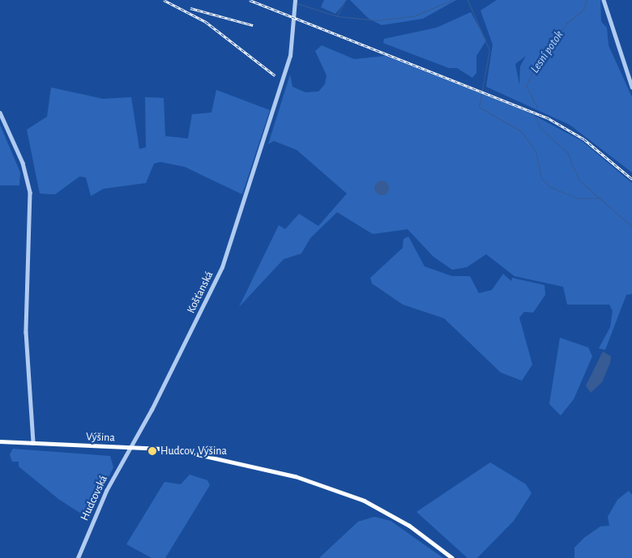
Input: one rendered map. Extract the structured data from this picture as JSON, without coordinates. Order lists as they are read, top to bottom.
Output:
{
  "streets": {
    "main road": ["Výšina"],
    "street": ["Košťanská", "Hudcovská"]
  },
  "crossings": [
    ["Košťanská", "Výšina"],
    ["Košťanská", "Hudcovská"],
    ["Výšina", "Hudcovská"]
  ],
  "water": ["Lesní potok"],
  "places": ["Hudcov, Výšina"]
}
